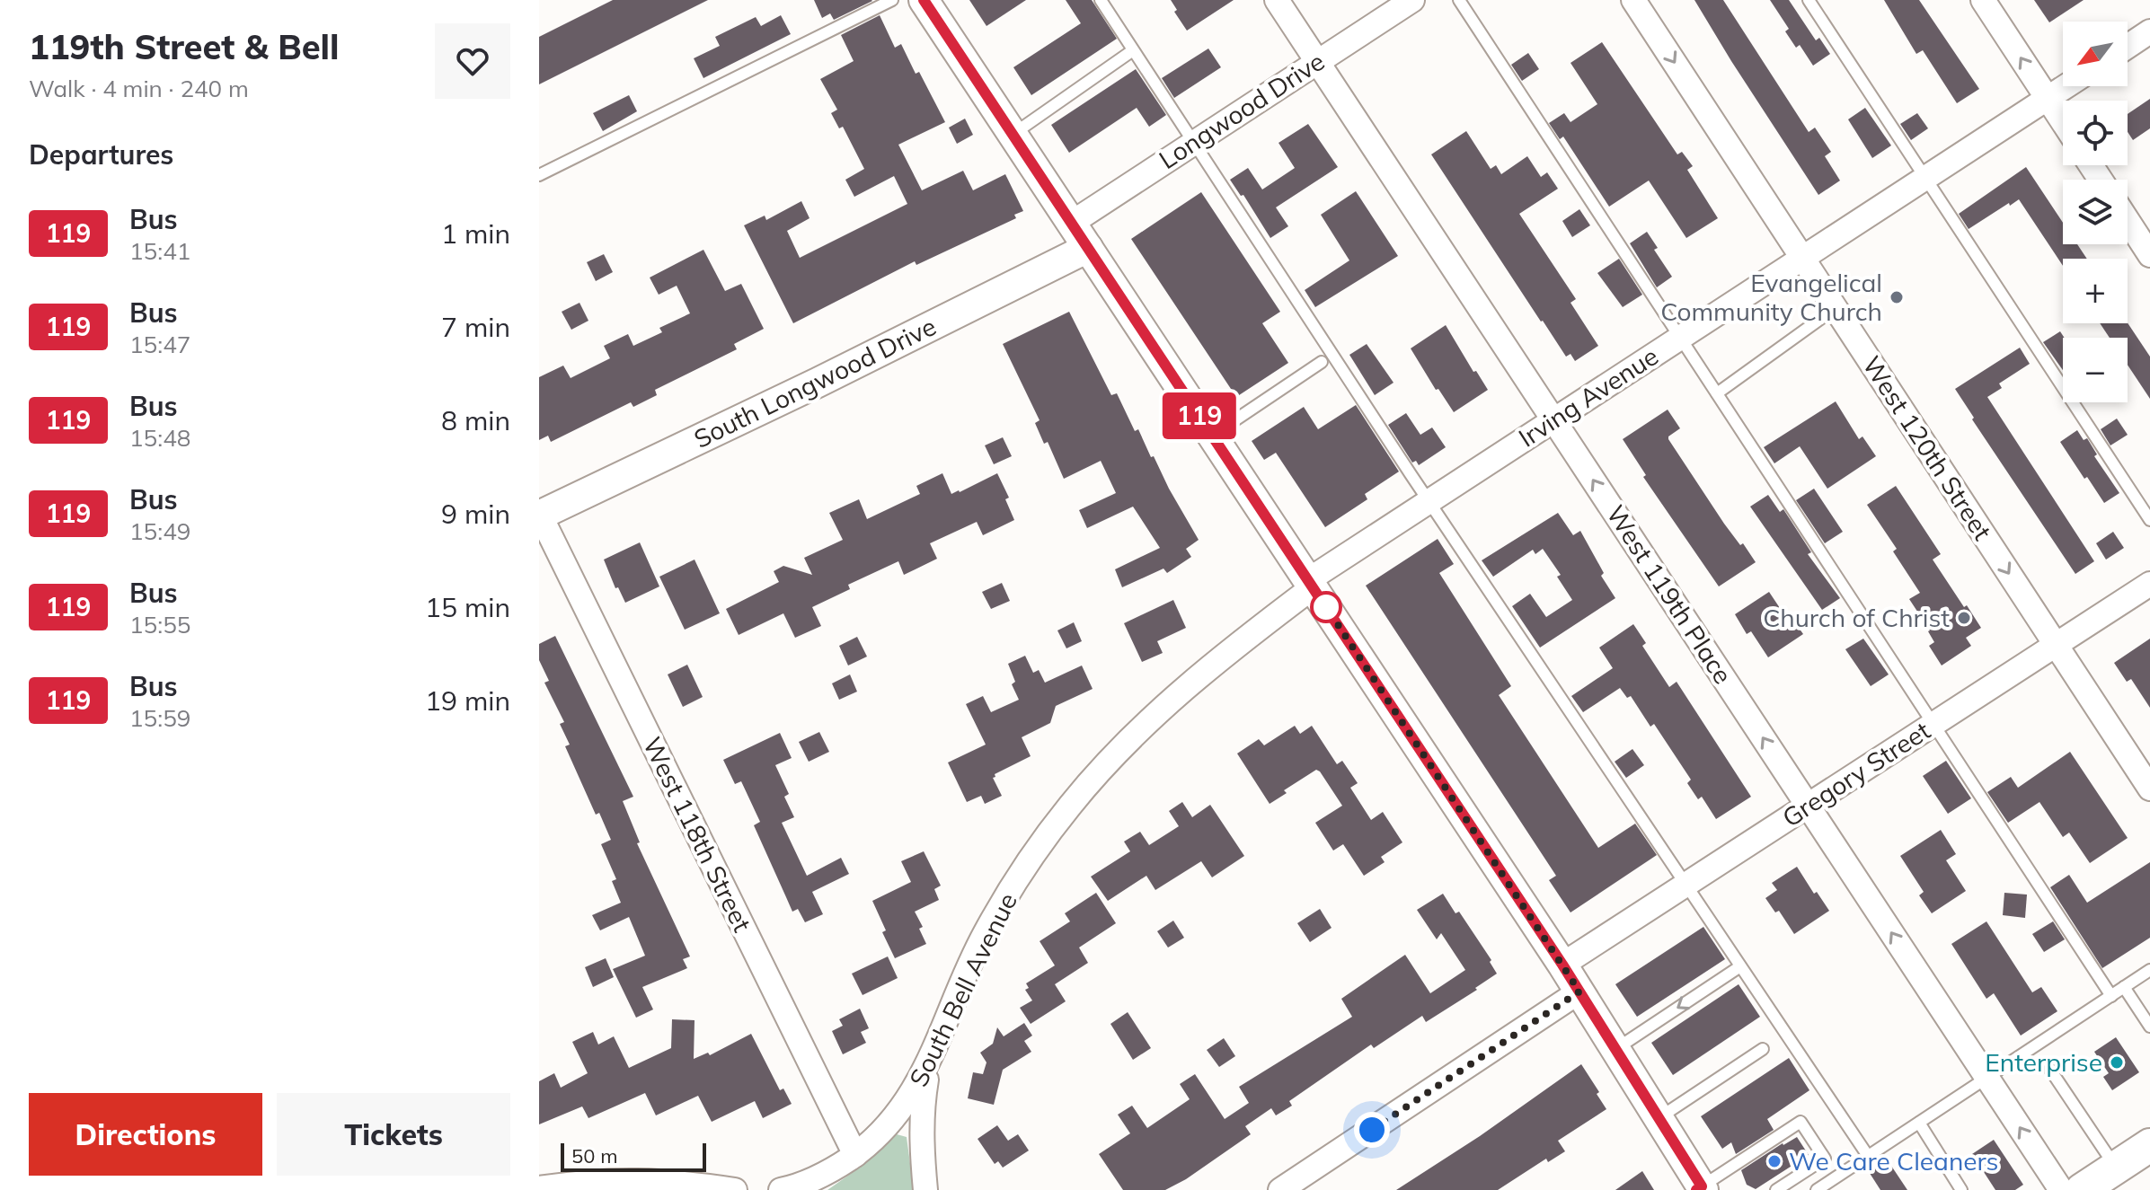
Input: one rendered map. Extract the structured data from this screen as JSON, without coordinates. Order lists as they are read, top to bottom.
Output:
{
  "streets": {
    "street": [
      "Longwood Drive",
      "South Longwood Drive",
      "Irving Avenue",
      "West 120th Street",
      "West 119th Place",
      "Gregory Street",
      "West 118th Street",
      "South Bell Avenue"
    ]
  },
  "crossings": [
    ["Longwood Drive", "West 119th Place"],
    ["South Longwood Drive", "West 118th Street"],
    ["Irving Avenue", "West 120th Street"],
    ["Irving Avenue", "West 119th Place"],
    ["Irving Avenue", "South Bell Avenue"],
    ["West 120th Street", "Gregory Street"],
    ["West 119th Place", "Gregory Street"],
    ["West 118th Street", "South Bell Avenue"]
  ],
  "one_way": ["West 120th Street", "West 119th Place"],
  "places": [
    "Evangelical Community Church",
    "Church of Christ",
    "Enterprise",
    "We Care Cleaners"
  ],
  "lines": ["bus line 119"],
  "scale_bar": "50 m",
  "north": "bottom left",
  "page": {
    "heading": [
      ["119th Street & Bell", "Walk · 4 min · 240 m"],
      "Departures"
    ],
    "on_map": "119",
    "map_buttons": ["+", "−"],
    "list": [
      {
        "mark": "119",
        "name": "Bus",
        "note": "15:41",
        "value": "1 min"
      },
      {
        "mark": "119",
        "name": "Bus",
        "note": "15:47",
        "value": "7 min"
      },
      {
        "mark": "119",
        "name": "Bus",
        "note": "15:48",
        "value": "8 min"
      },
      {
        "mark": "119",
        "name": "Bus",
        "note": "15:49",
        "value": "9 min"
      },
      {
        "mark": "119",
        "name": "Bus",
        "note": "15:55",
        "value": "15 min"
      },
      {
        "mark": "119",
        "name": "Bus",
        "note": "15:59",
        "value": "19 min"
      }
    ],
    "buttons": ["Directions", "Tickets"],
    "scale": "50 m"
  }
}
